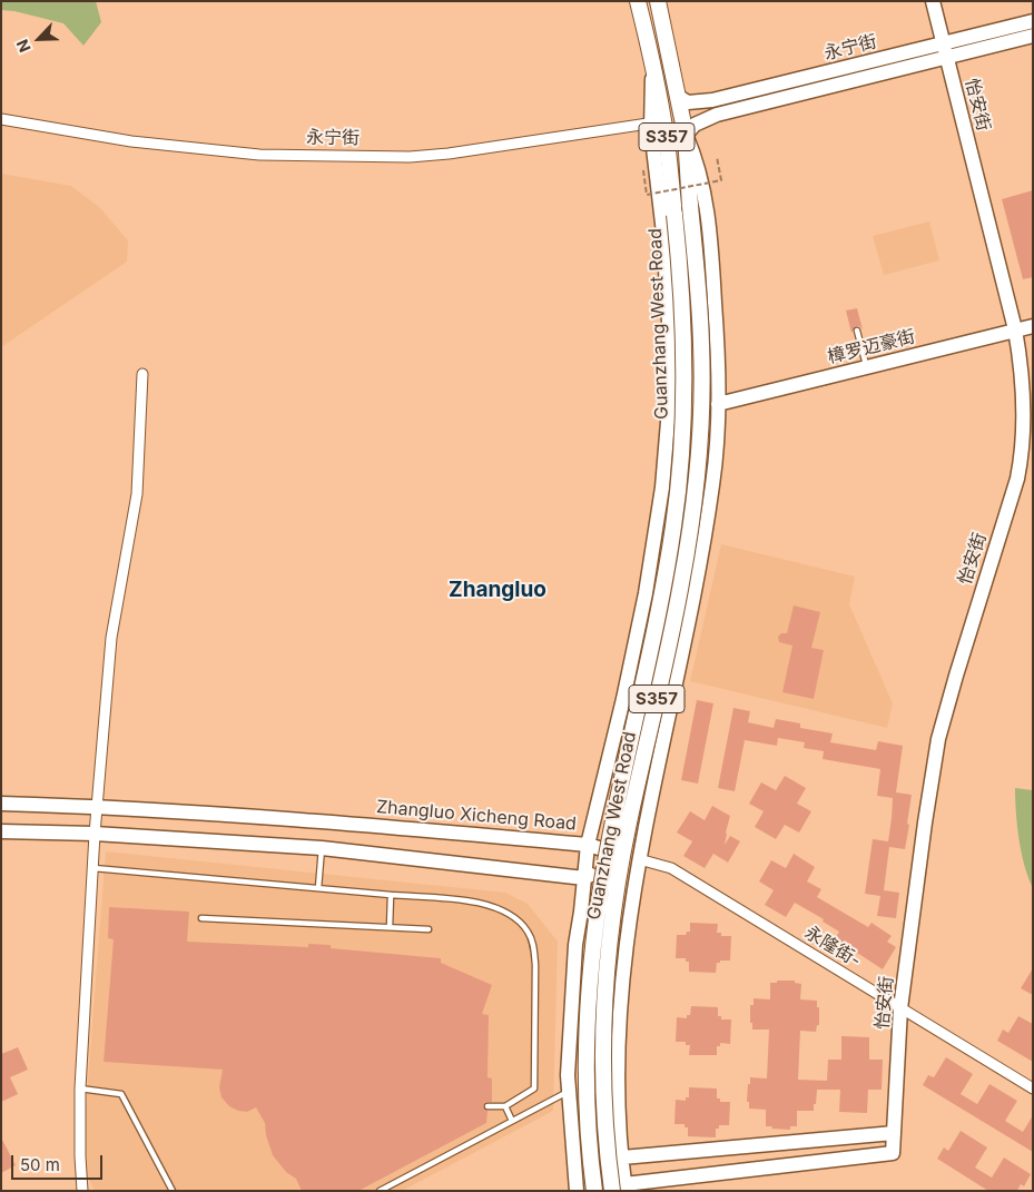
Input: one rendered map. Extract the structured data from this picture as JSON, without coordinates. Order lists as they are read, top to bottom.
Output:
{
  "streets": {
    "main road": [
      "永宁街",
      "怡安街",
      "S357",
      "Guanzhang West Road",
      "樟罗迈豪街",
      "Zhangluo Xicheng Road"
    ],
    "street": ["永隆街-"]
  },
  "crossings": [
    ["永宁街", "怡安街"],
    ["永宁街", "S357"],
    ["永宁街", "Guanzhang West Road"],
    ["怡安街", "Guanzhang West Road"],
    ["怡安街", "樟罗迈豪街"],
    ["怡安街", "永隆街-"],
    ["S357", "Guanzhang West Road"],
    ["Zhangluo Xicheng Road", "永隆街-"]
  ],
  "districts": ["Zhangluo"],
  "scale_bar": "50 m",
  "north": "bottom left"
}
